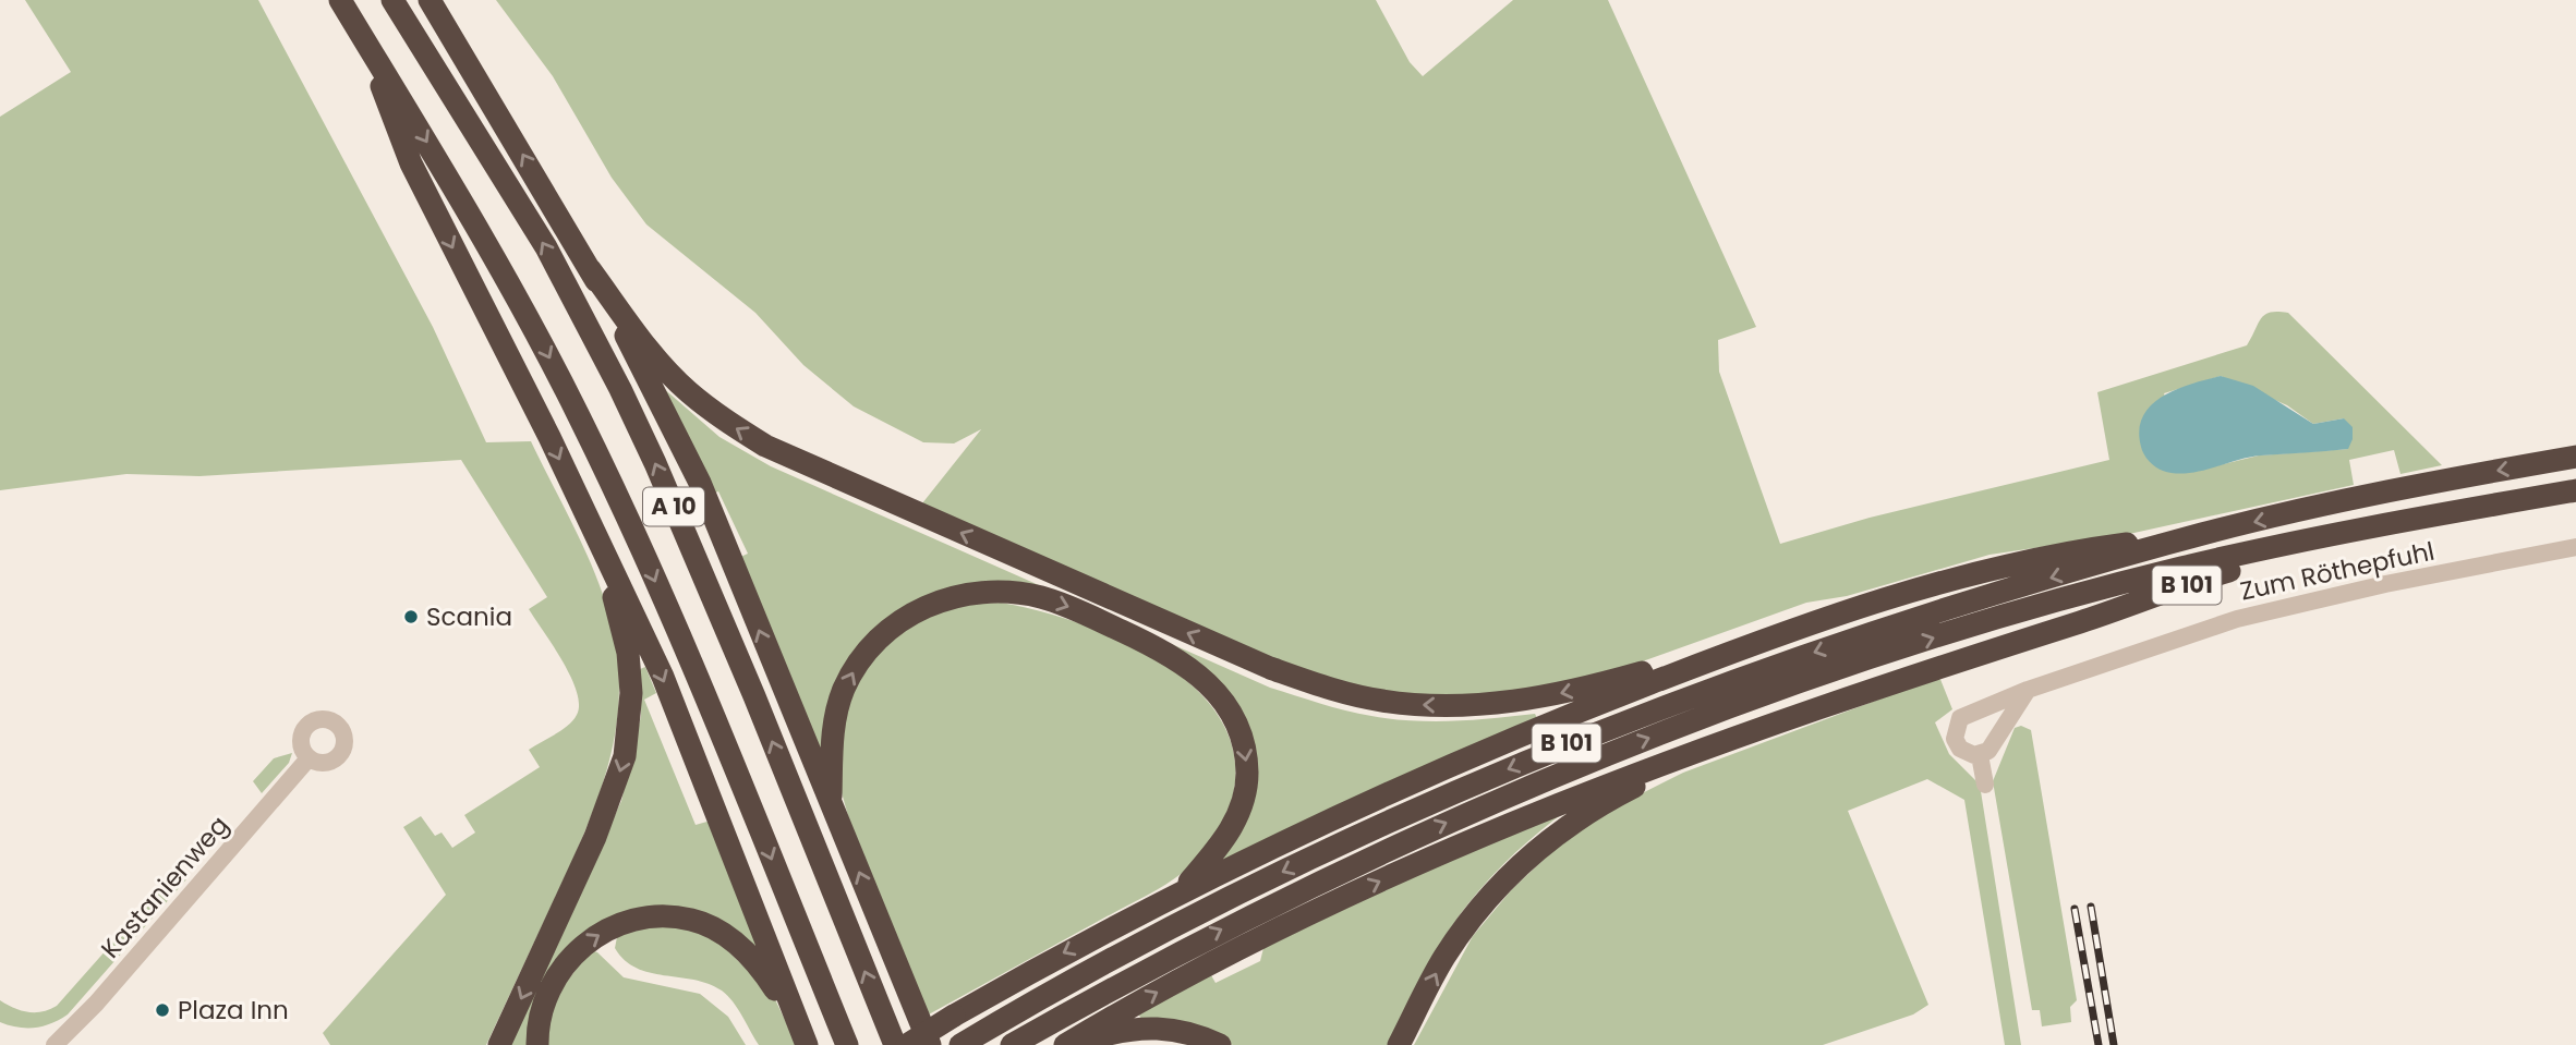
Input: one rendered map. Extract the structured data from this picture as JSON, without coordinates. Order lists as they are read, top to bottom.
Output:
{
  "streets": {
    "highway": ["A 10", "B 101"],
    "street": ["Zum Röthepfuhl", "Kastanienweg"]
  },
  "places": ["Scania", "Plaza Inn"]
}
